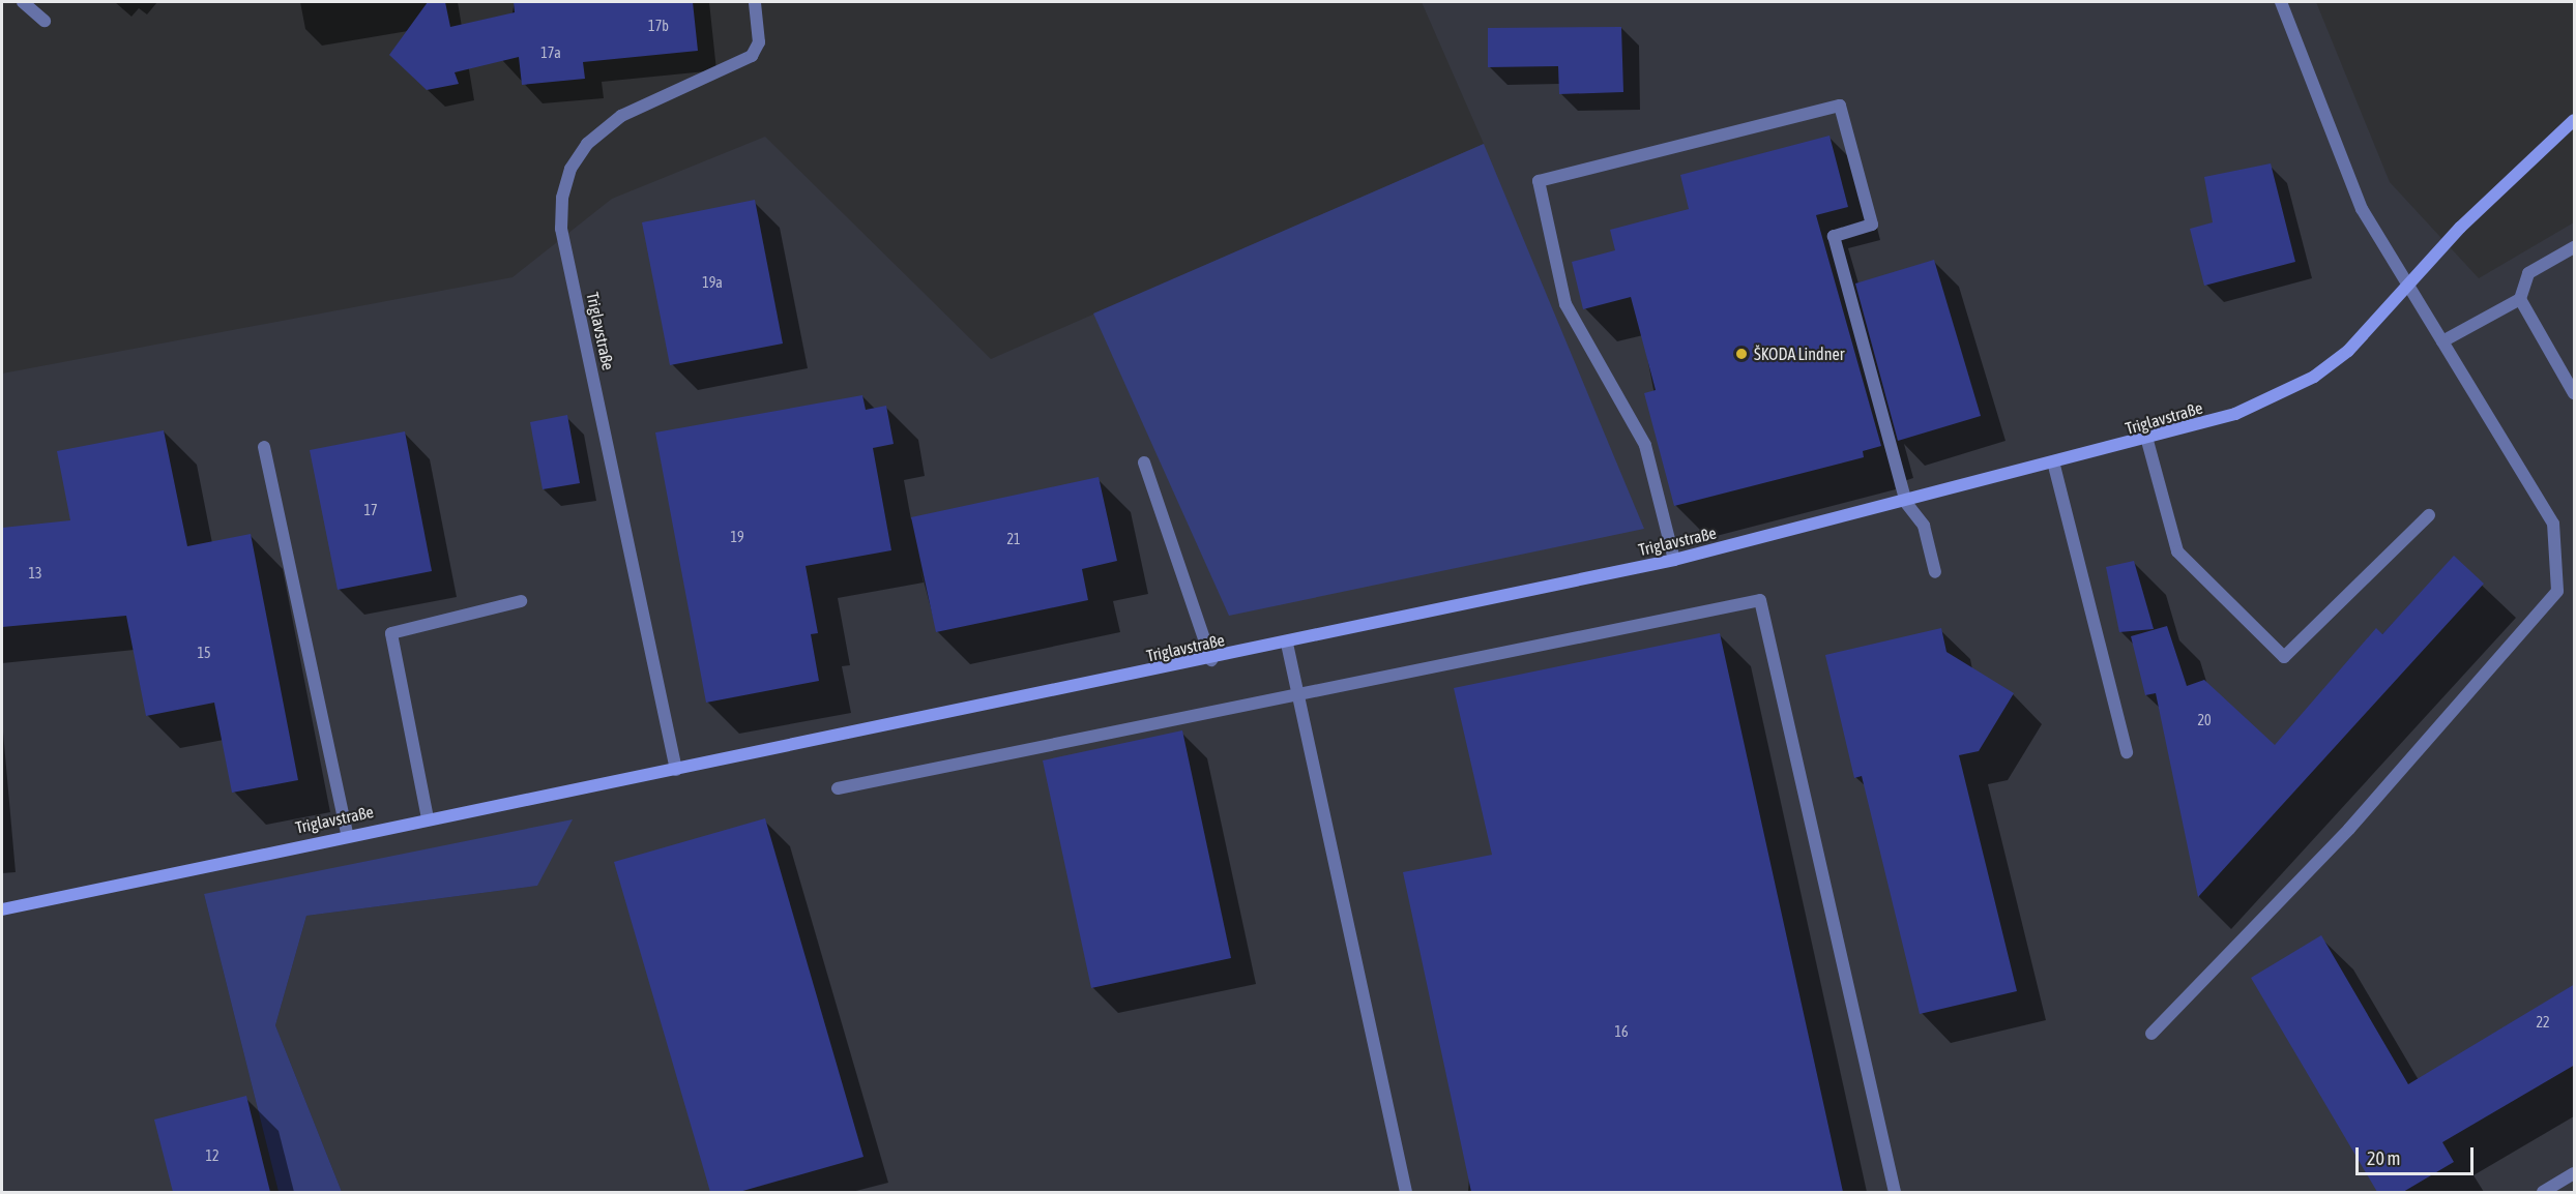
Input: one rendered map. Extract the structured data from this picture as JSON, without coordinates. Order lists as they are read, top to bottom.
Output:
{
  "streets": {
    "street": ["Triglavstraße"]
  },
  "places": ["ŠKODA Lindner"],
  "house_numbers": [
    "17b",
    "17a",
    "19a",
    "17",
    "19",
    "21",
    "13",
    "15",
    "20",
    "22",
    "16",
    "12"
  ],
  "scale_bar": "20 m"
}
